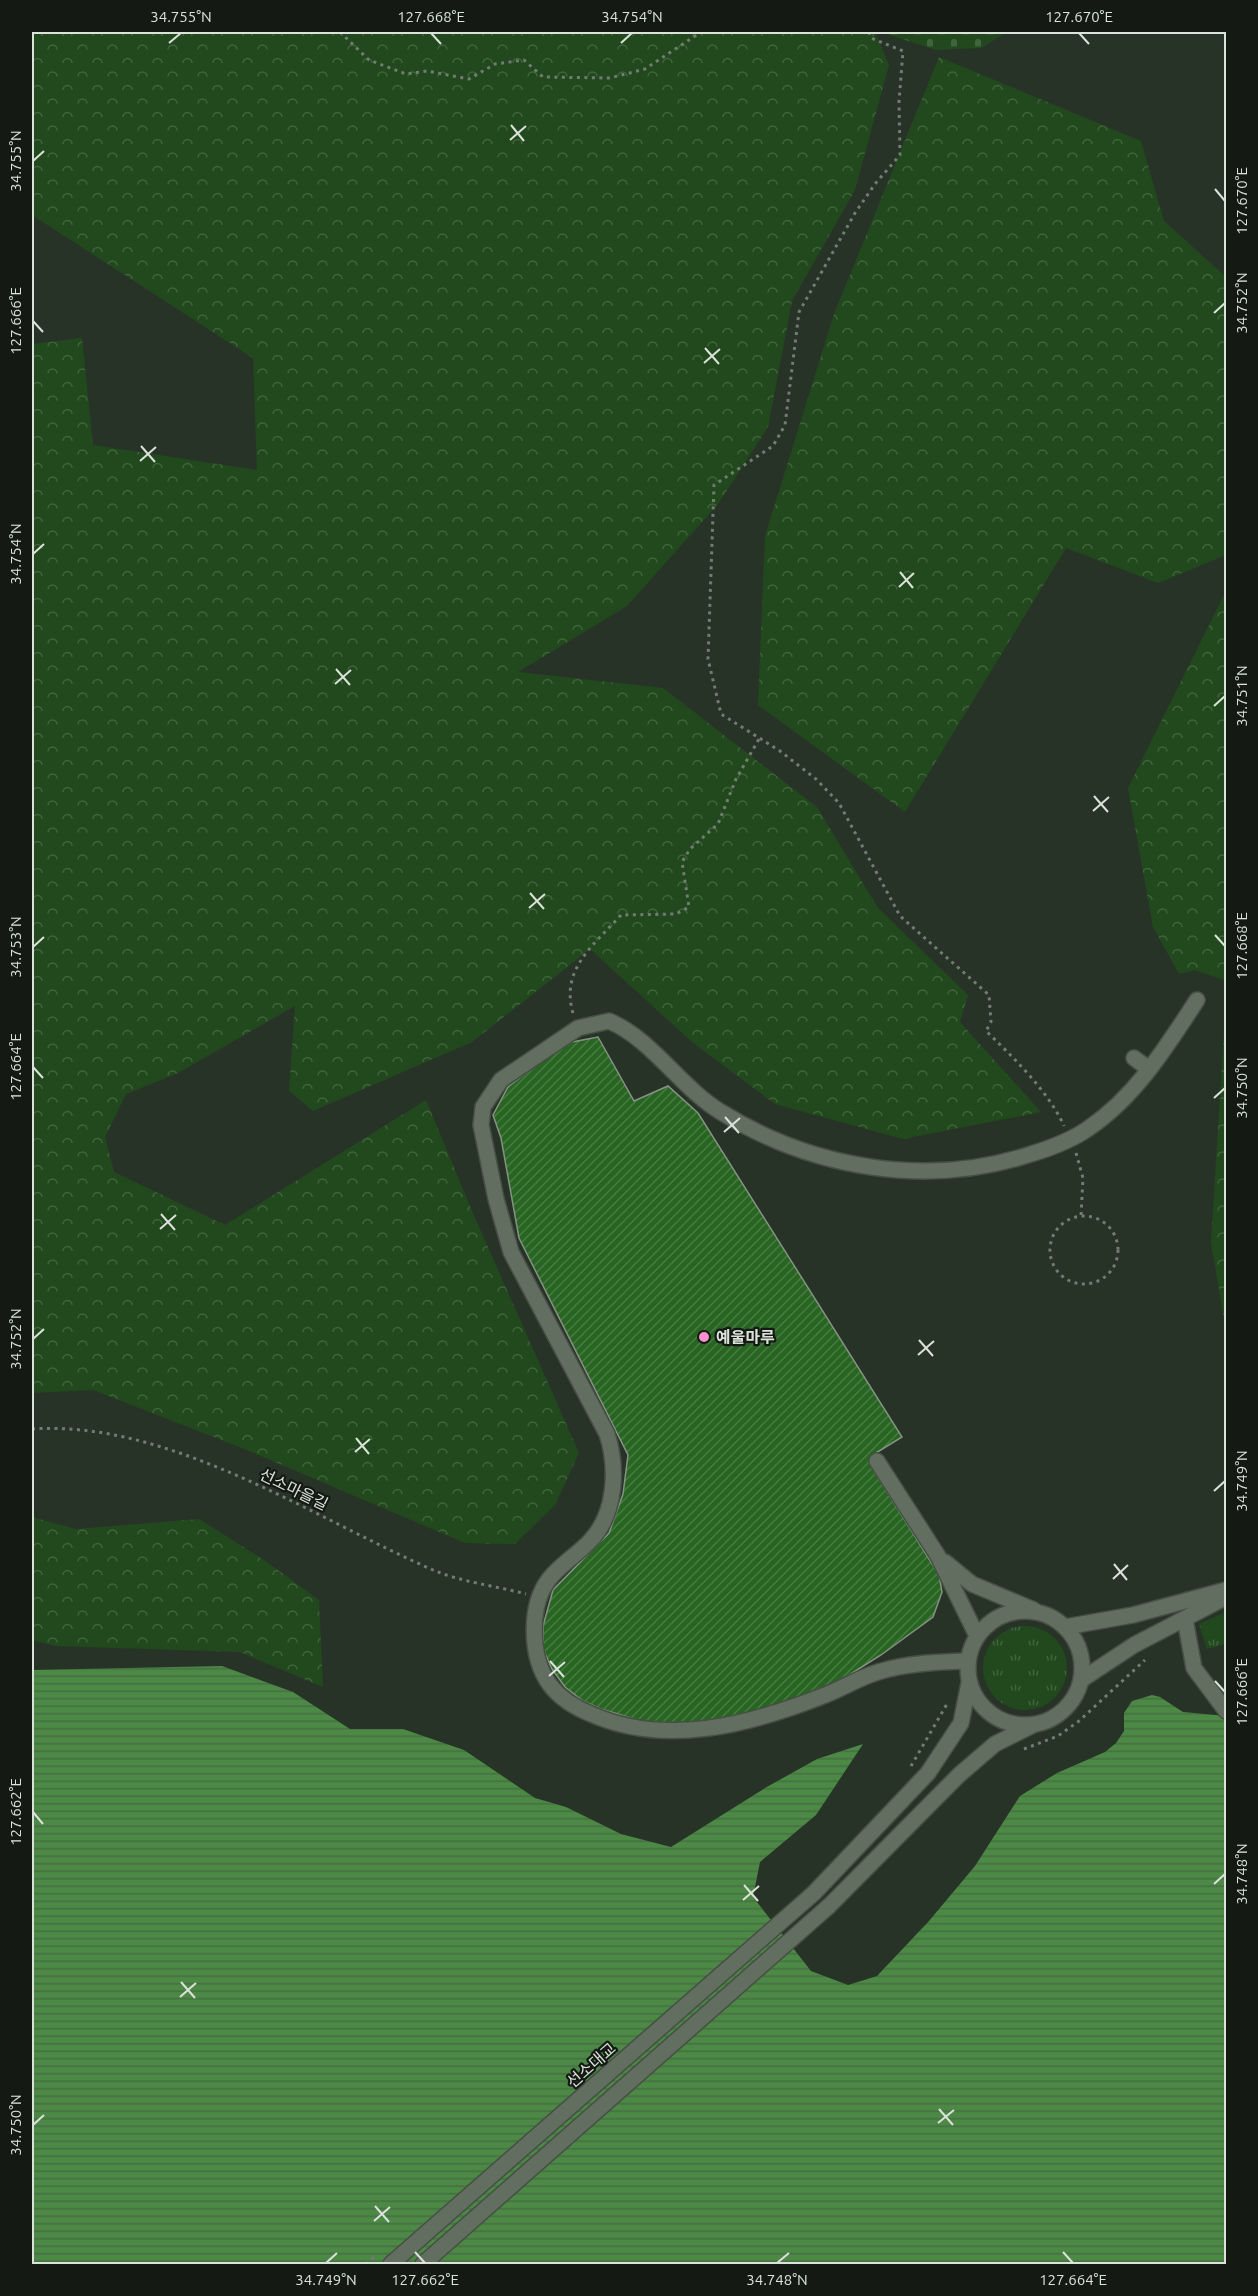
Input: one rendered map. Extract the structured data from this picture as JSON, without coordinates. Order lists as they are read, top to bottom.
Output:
{
  "streets": {
    "street": ["선소대교"],
    "path": ["선소마을길"]
  },
  "places": ["예울마루"],
  "coordinates": [
    "34.755°N",
    "127.668°E",
    "34.754°N",
    "127.670°E",
    "34.752°N",
    "127.666°E",
    "34.751°N",
    "34.753°N",
    "127.664°E",
    "34.750°N",
    "34.749°N",
    "127.662°E",
    "34.748°N"
  ]
}
